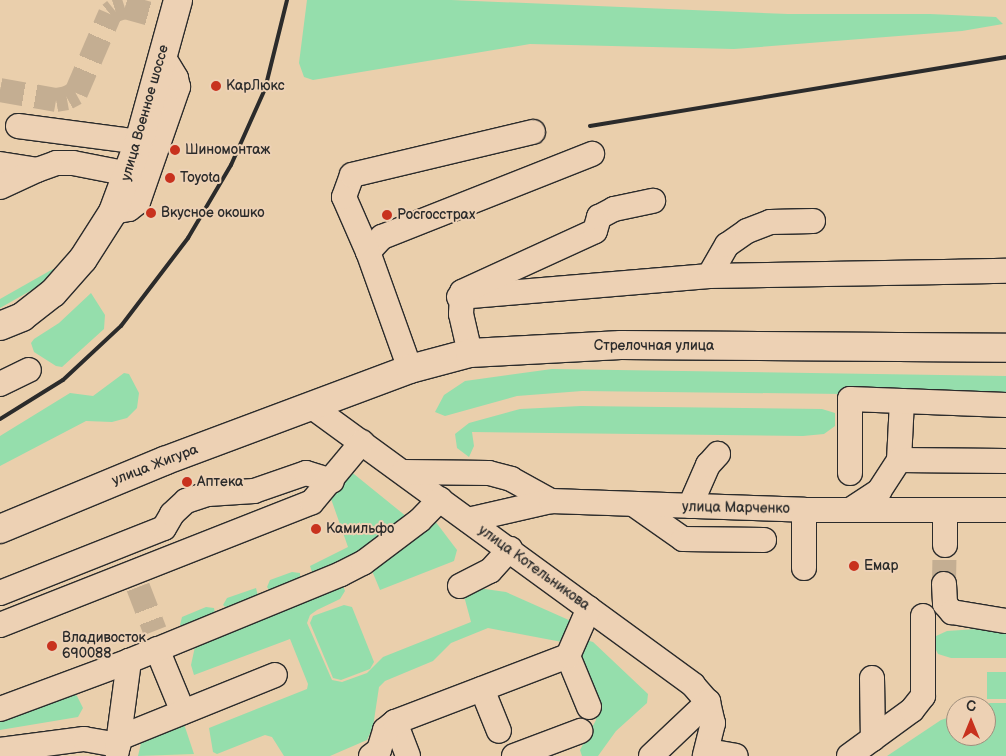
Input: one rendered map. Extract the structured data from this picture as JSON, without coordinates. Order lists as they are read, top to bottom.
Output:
{
  "streets": {
    "main road": ["улица Военное шоссе", "Стрелочная улица", "улица Жигура"],
    "street": ["улица Марченко", "улица Котельникова"]
  },
  "crossings": [
    ["Стрелочная улица", "улица Жигура"],
    ["Стрелочная улица", "улица Котельникова"],
    ["улица Жигура", "улица Котельникова"],
    ["улица Марченко", "улица Котельникова"]
  ],
  "places": [
    "КарЛюкс",
    "Шиномонтаж",
    "Toyota",
    "Вкусное окошко",
    "Росгосстрах",
    "Аптека",
    "Камильфо",
    "Емар",
    "Владивосток 690088"
  ],
  "north": "top"
}
